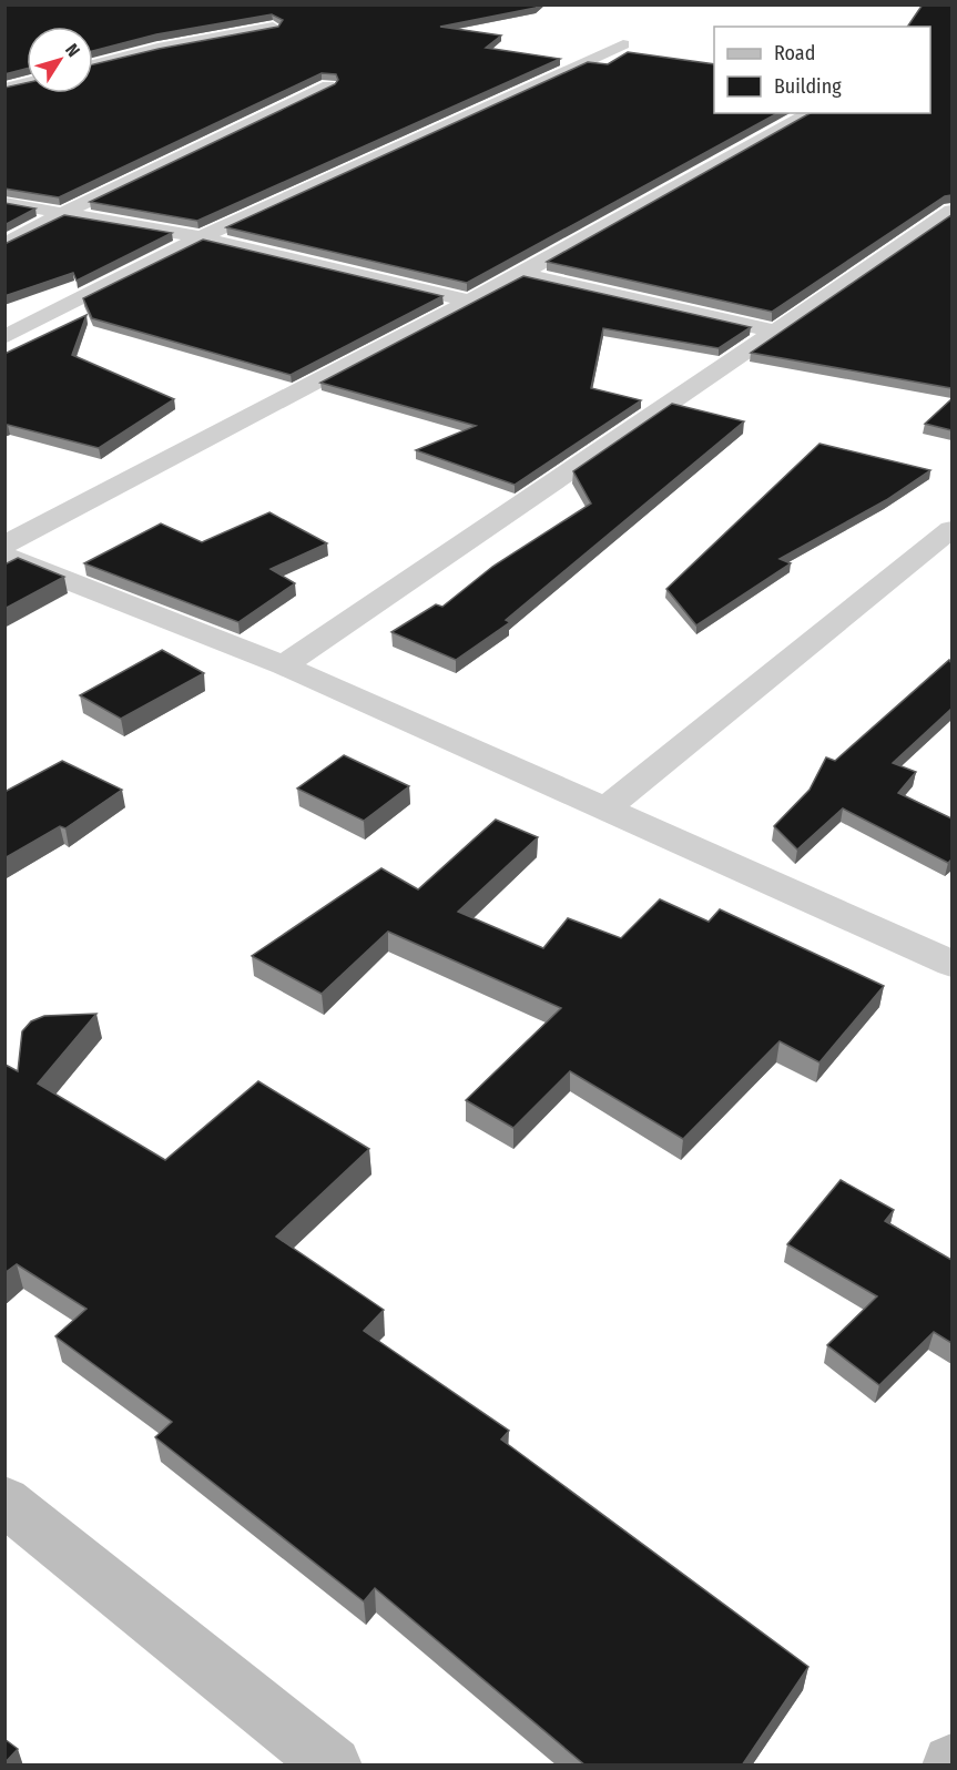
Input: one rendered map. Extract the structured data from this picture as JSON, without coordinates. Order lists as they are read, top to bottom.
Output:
{
  "legend": ["Road", "Building"],
  "north": "top right"
}
